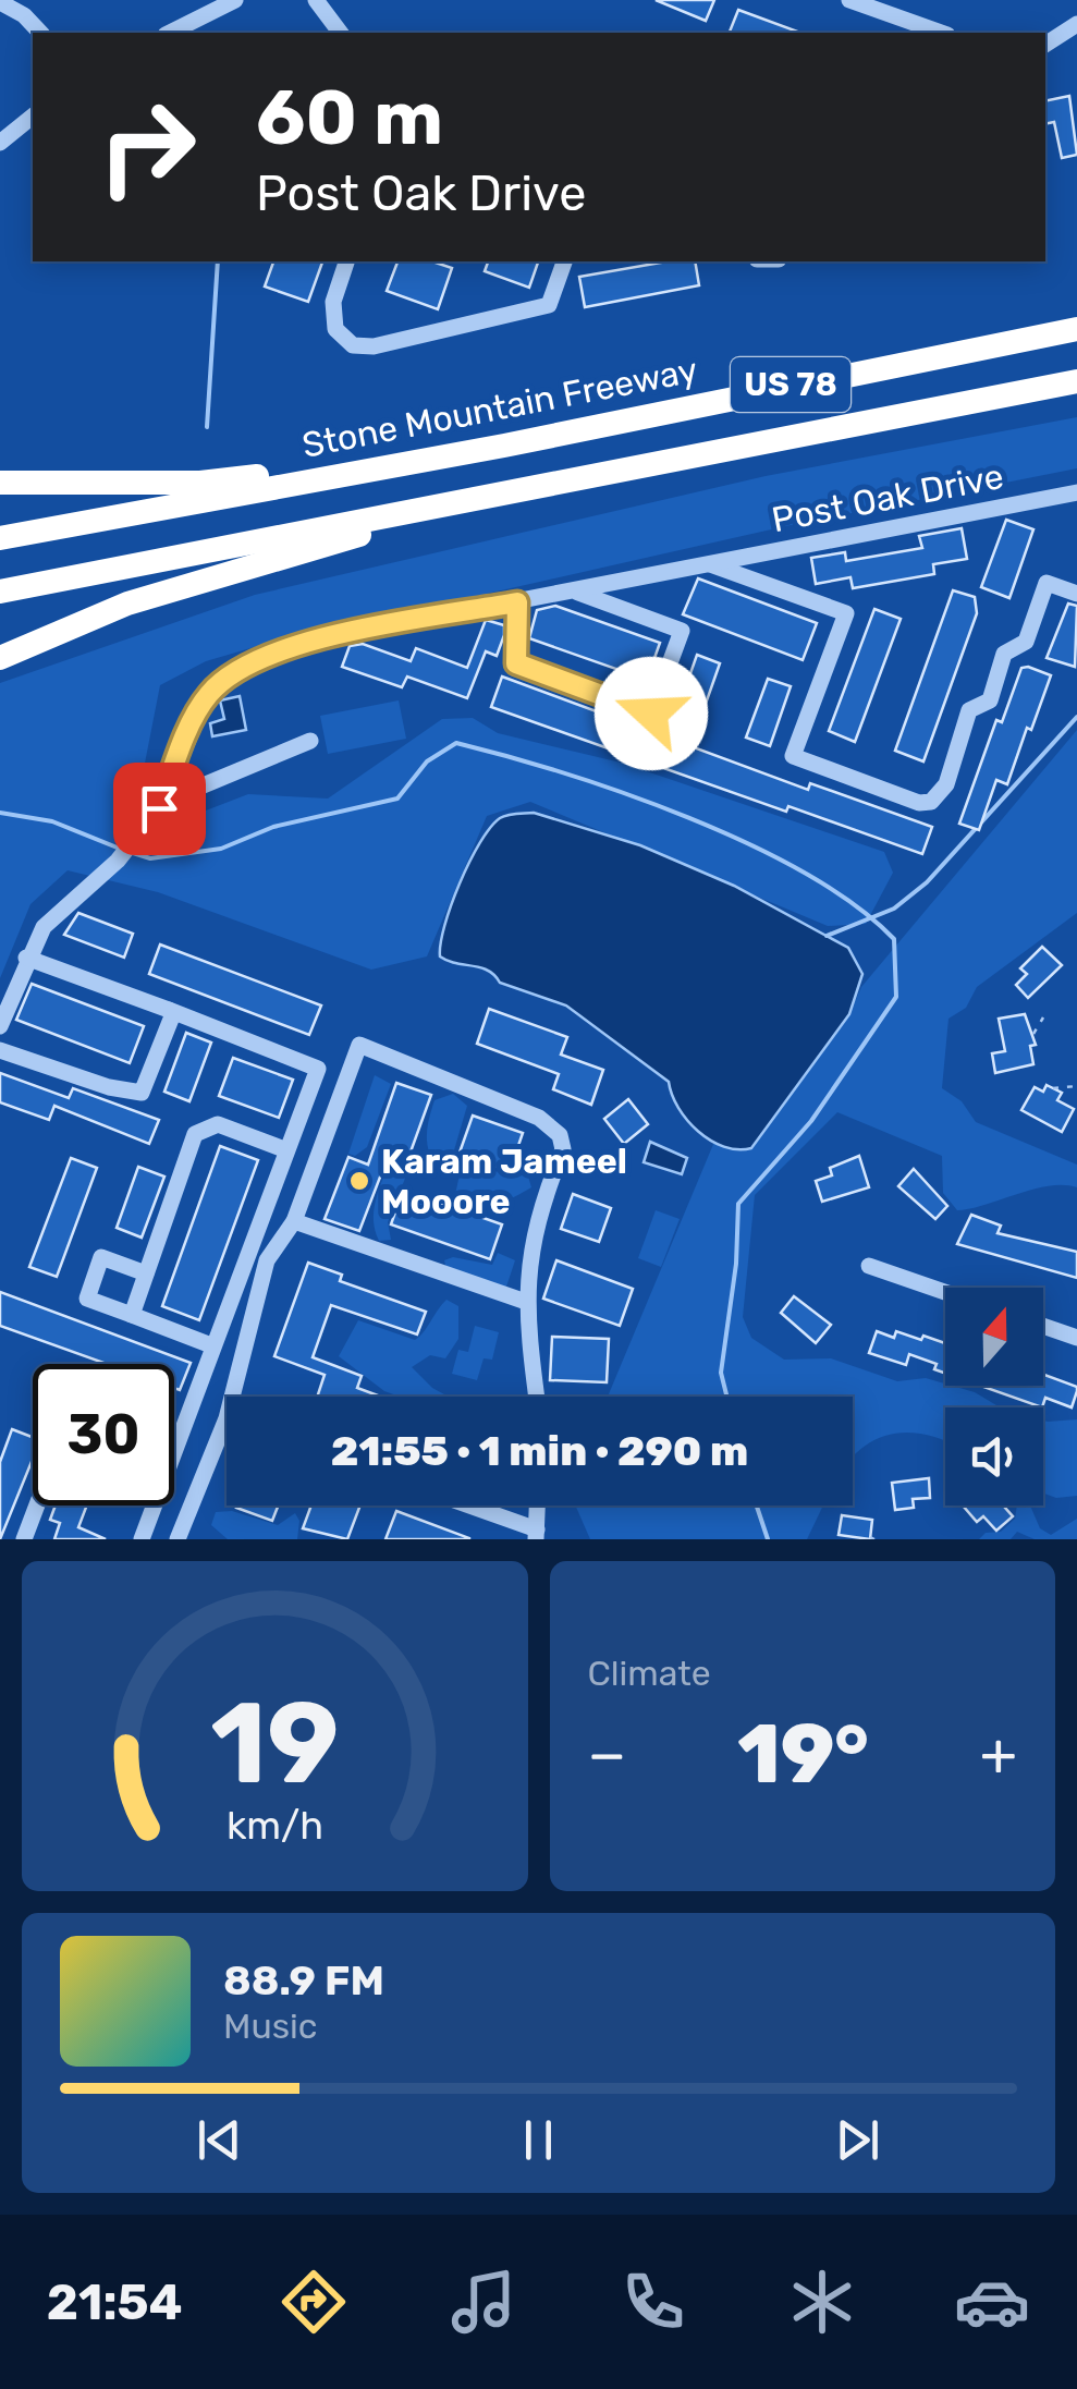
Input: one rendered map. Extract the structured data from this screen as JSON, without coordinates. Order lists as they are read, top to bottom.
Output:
{
  "streets": {
    "highway": ["US 78", "Stone Mountain Freeway"],
    "street": ["Post Oak Drive"]
  },
  "places": ["Karam Jameel Mooore"],
  "north": "top",
  "page": {
    "turn": ["60 m", "Post Oak Drive"],
    "limit": "30",
    "trip": "21:55 · 1 min · 290 m",
    "tile": "Climate",
    "heat": ["−", "19°", "+"],
    "song": ["88.9 FM", "Music"],
    "tabs": "21:54",
    "gauge": ["19", "km/h"]
  }
}
